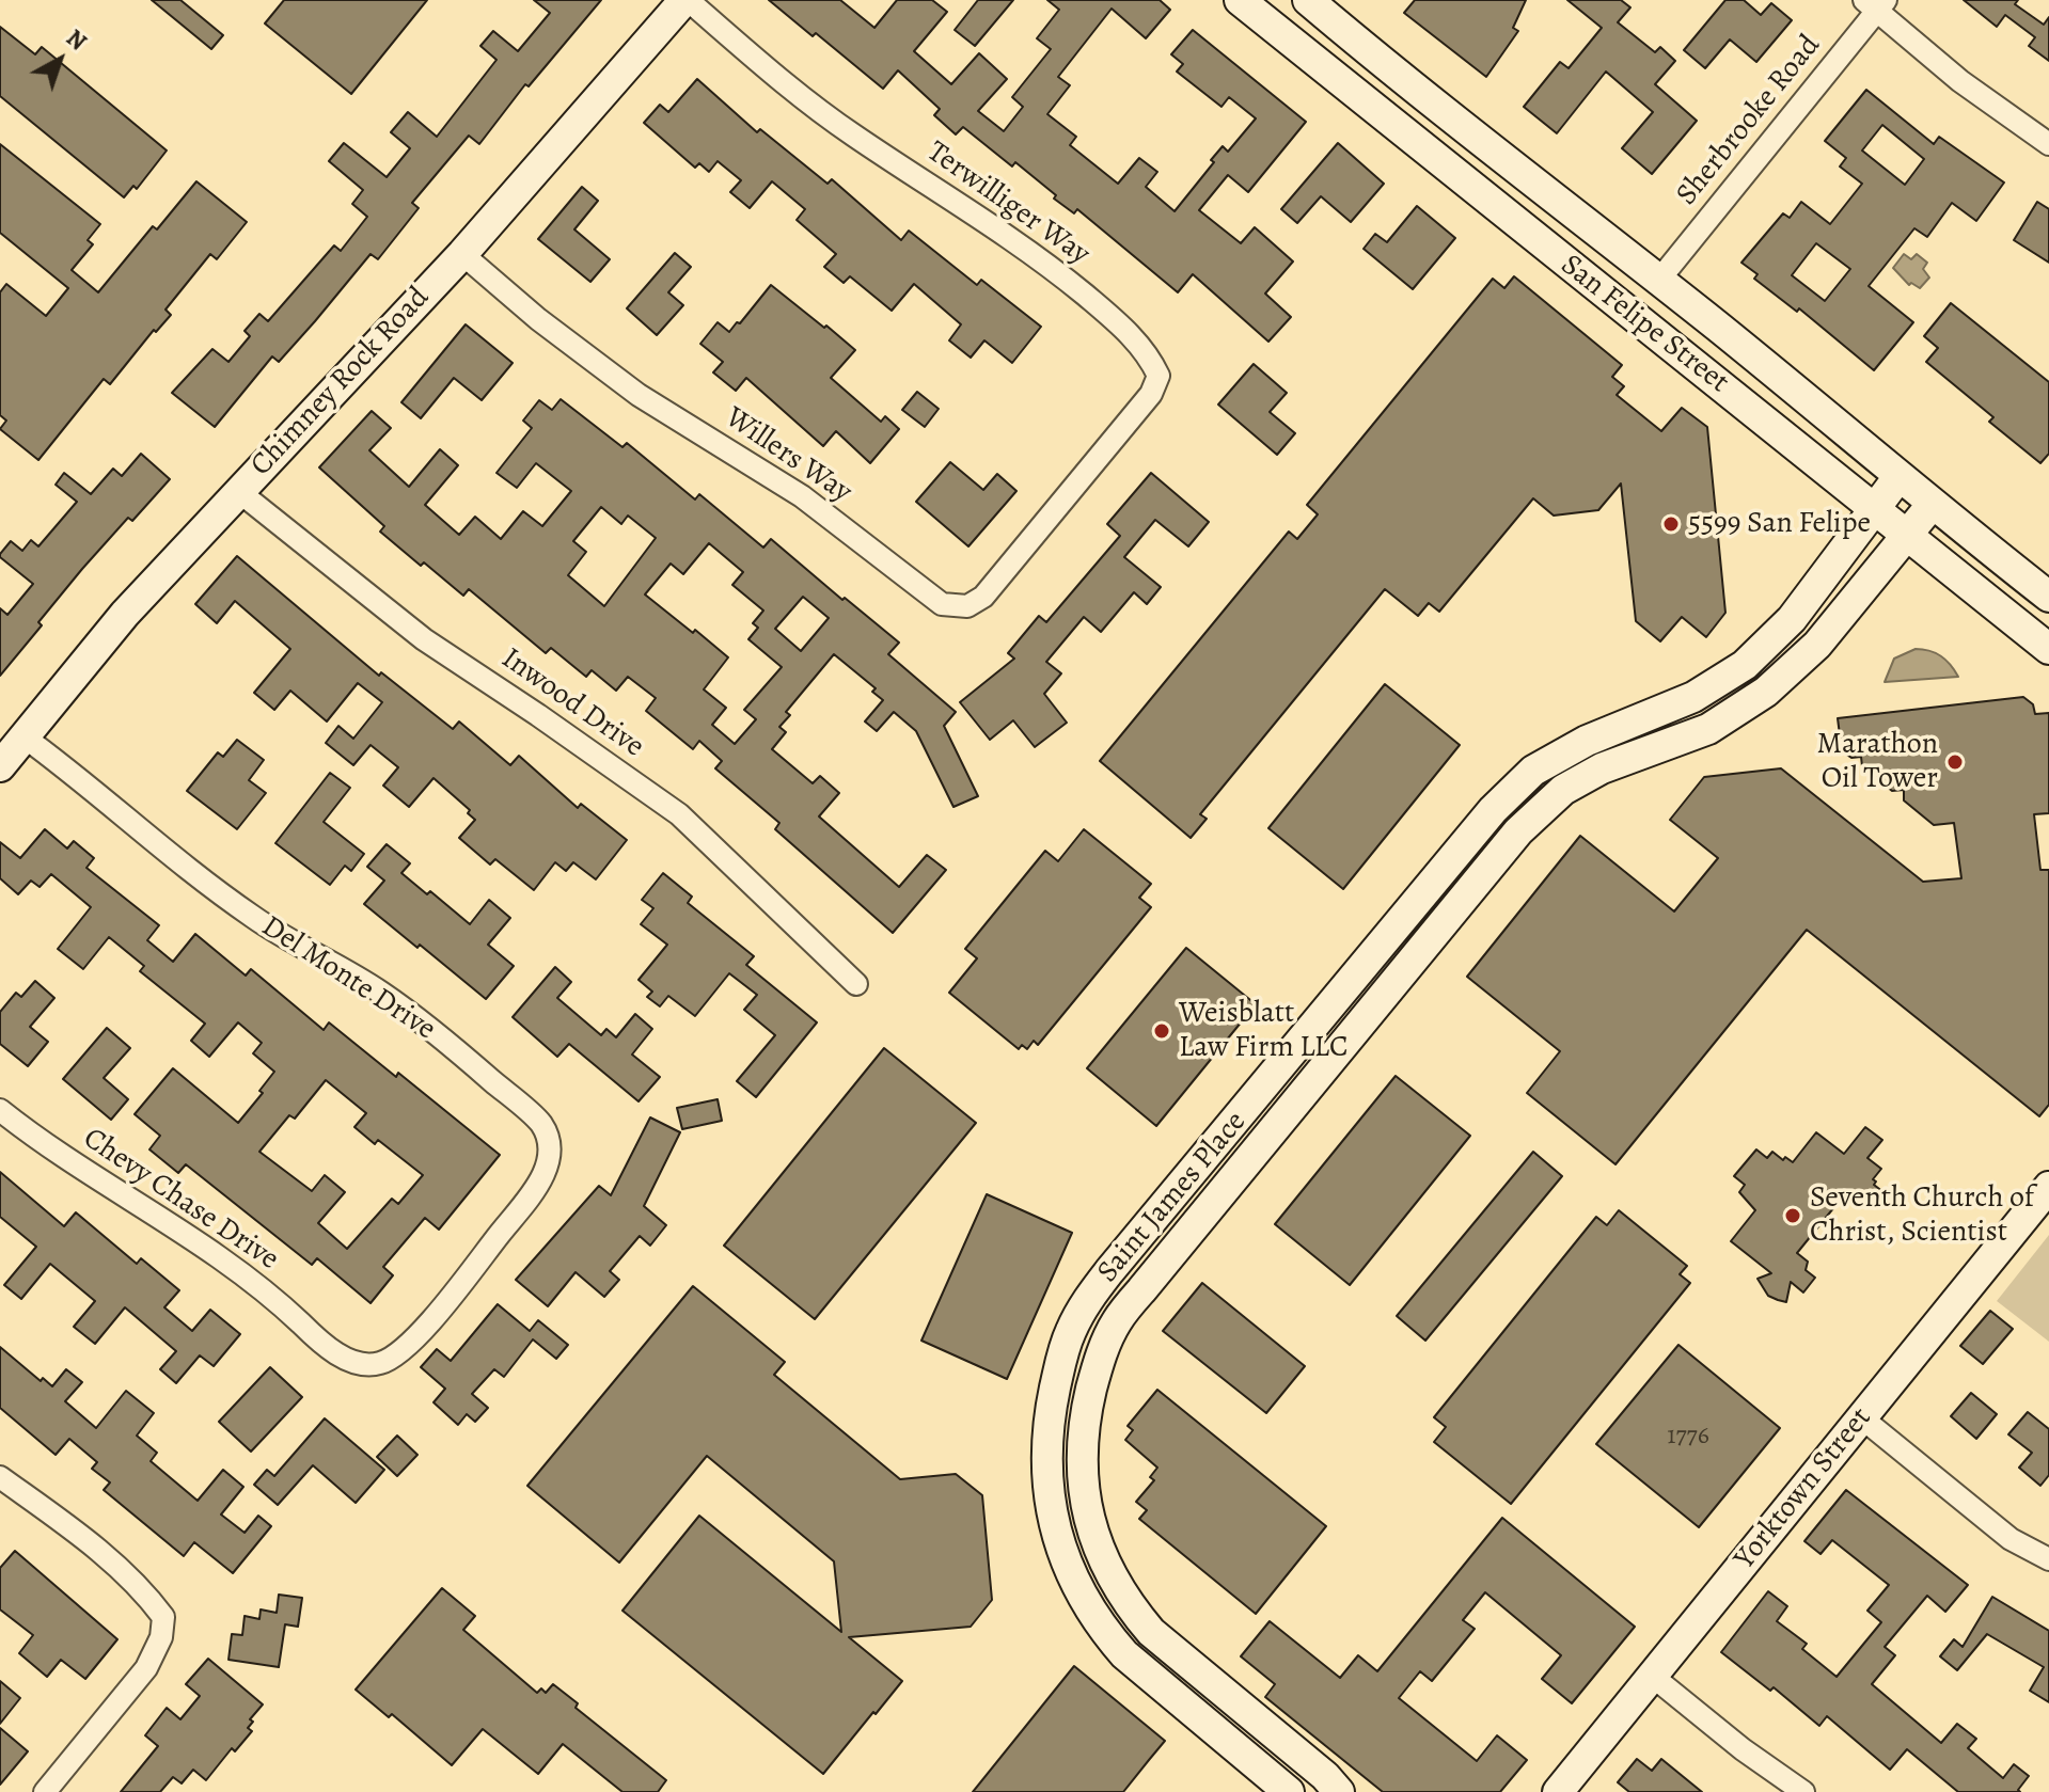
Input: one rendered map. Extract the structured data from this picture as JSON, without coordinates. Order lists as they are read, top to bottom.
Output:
{
  "streets": {
    "street": [
      "Sherbrooke Road",
      "Terwilliger Way",
      "San Felipe Street",
      "Chimney Rock Road",
      "Willers Way",
      "Inwood Drive",
      "Del Monte Drive",
      "Saint James Place",
      "Chevy Chase Drive",
      "Yorktown Street"
    ]
  },
  "crossings": [
    ["Sherbrooke Road", "San Felipe Street"],
    ["Terwilliger Way", "Chimney Rock Road"],
    ["Terwilliger Way", "Willers Way"],
    ["San Felipe Street", "Saint James Place"],
    ["Chimney Rock Road", "Willers Way"],
    ["Chimney Rock Road", "Inwood Drive"],
    ["Chimney Rock Road", "Del Monte Drive"],
    ["Del Monte Drive", "Chevy Chase Drive"]
  ],
  "places": [
    "5599 San Felipe",
    "Marathon Oil Tower",
    "Weisblatt Law Firm LLC",
    "Seventh Church of Christ, Scientist"
  ],
  "house_numbers": ["1776"],
  "north": "top right"
}
